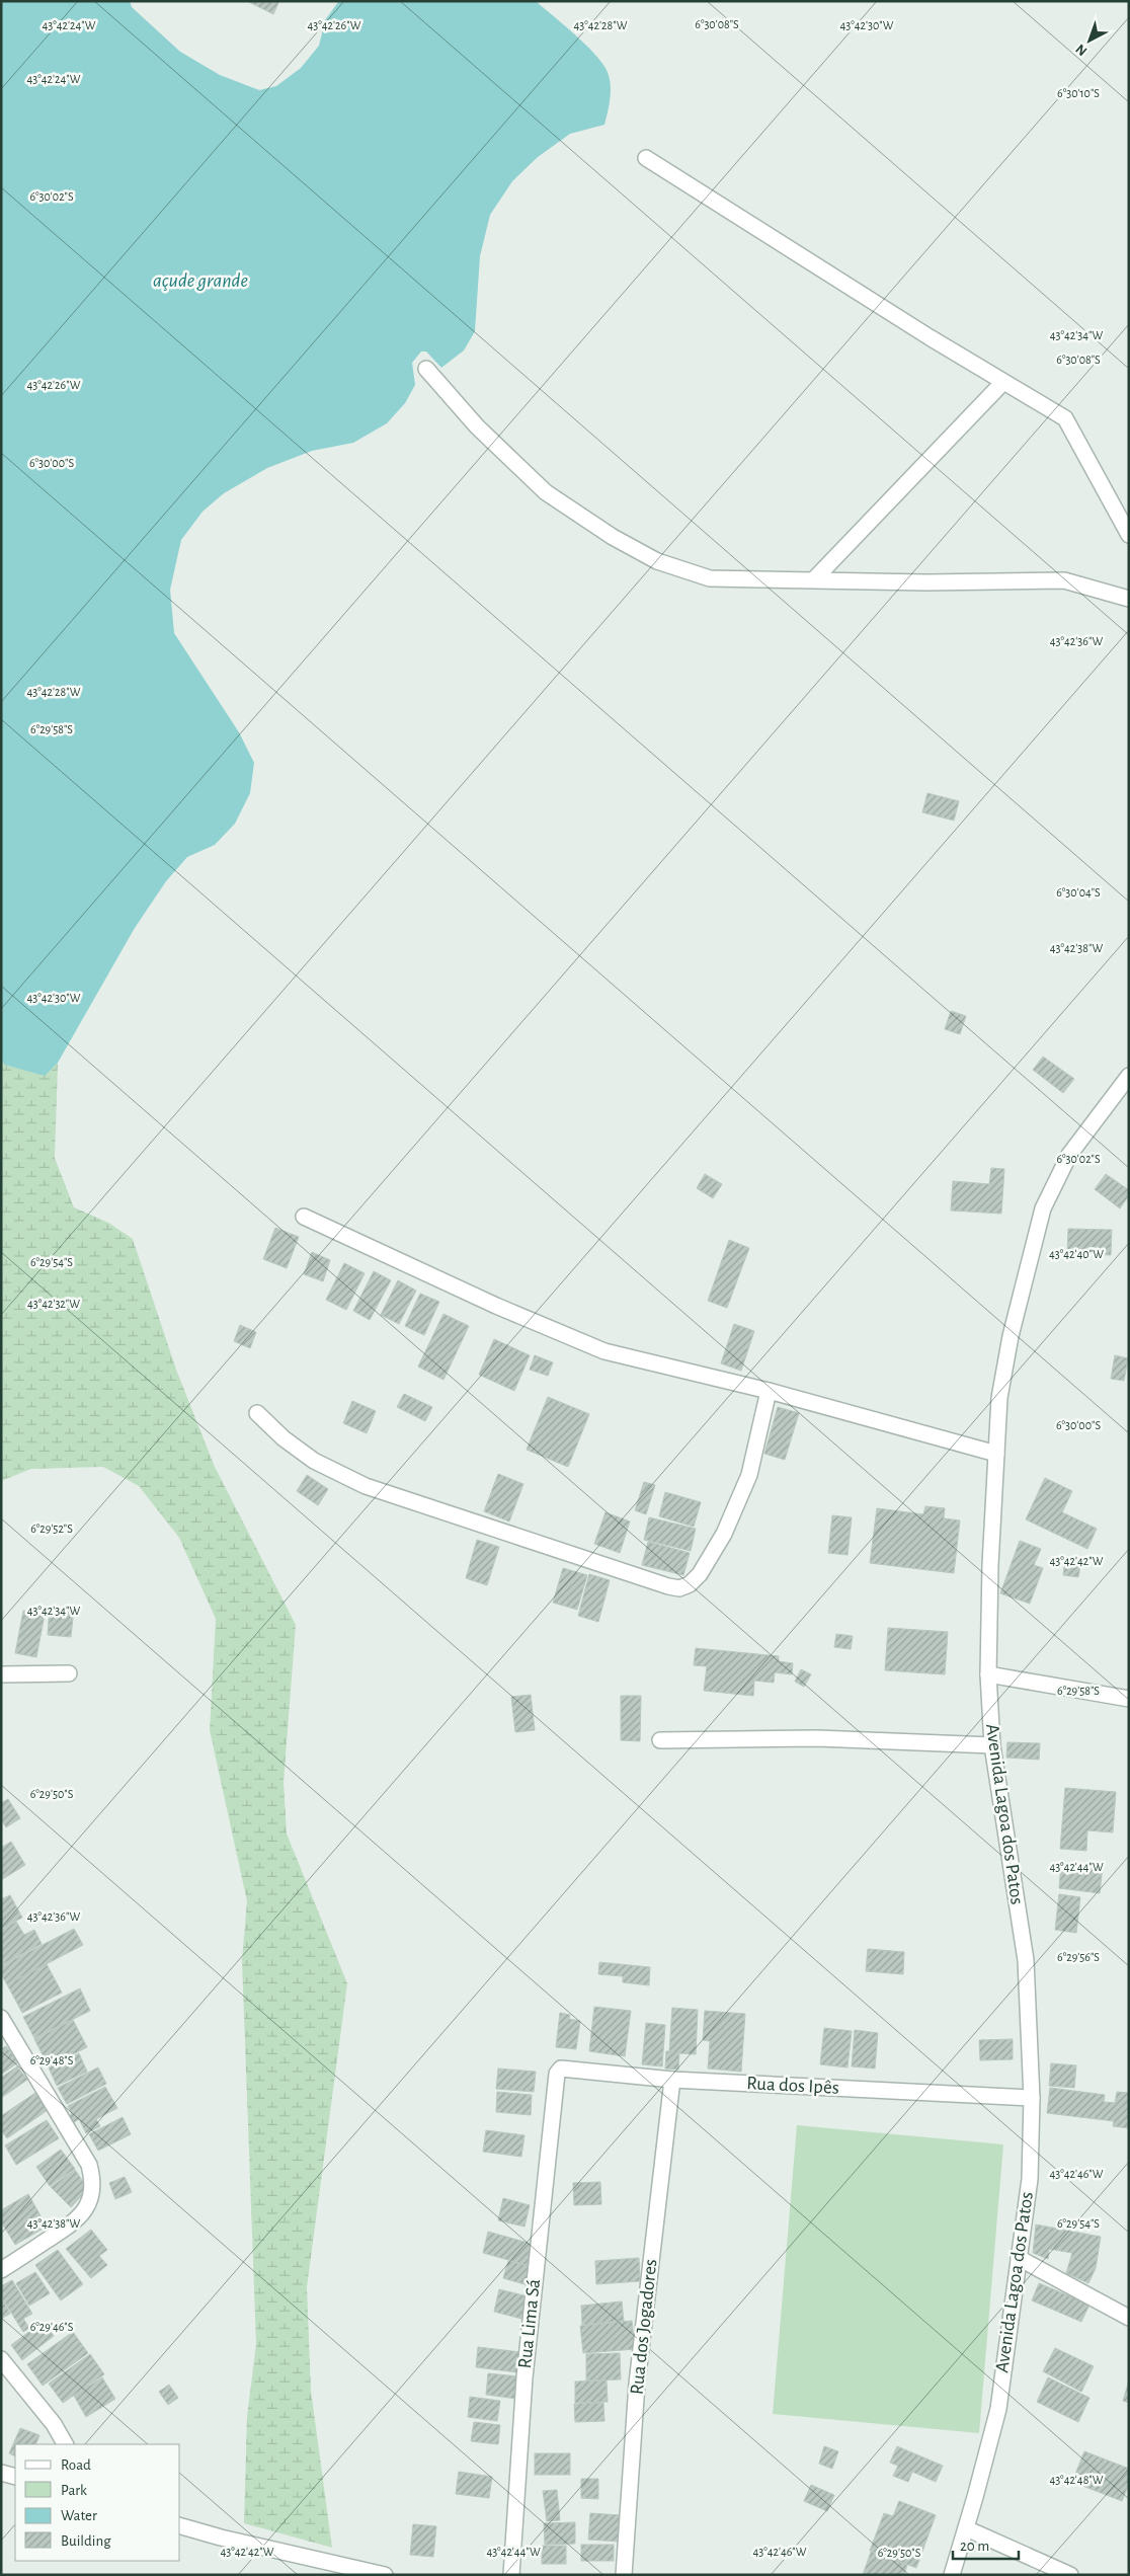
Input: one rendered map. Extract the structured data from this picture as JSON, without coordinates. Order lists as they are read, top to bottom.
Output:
{
  "streets": {
    "street": [
      "Avenida Lagoa dos Patos",
      "Rua dos Ipês",
      "Rua Lima Sá",
      "Rua dos Jogadores"
    ]
  },
  "crossings": [
    ["Avenida Lagoa dos Patos", "Rua dos Ipês"],
    ["Rua dos Ipês", "Rua Lima Sá"],
    ["Rua dos Ipês", "Rua dos Jogadores"]
  ],
  "water": ["açude grande"],
  "legend": [
    "Road",
    "Park",
    "Water",
    "Building"
  ],
  "scale_bar": "20 m",
  "north": "bottom left",
  "coordinates": [
    "6°30'08\"S",
    "43°42'30\"W",
    "43°42'24\"W",
    "43°42'26\"W",
    "43°42'28\"W",
    "6°30'10\"S",
    "6°30'02\"S",
    "43°42'34\"W",
    "6°30'00\"S",
    "43°42'36\"W",
    "6°29'58\"S",
    "6°30'04\"S",
    "43°42'38\"W",
    "43°42'40\"W",
    "6°29'54\"S",
    "43°42'32\"W",
    "6°29'52\"S",
    "43°42'42\"W",
    "6°29'50\"S",
    "43°42'44\"W",
    "6°29'56\"S",
    "6°29'48\"S",
    "43°42'46\"W",
    "6°29'46\"S",
    "43°42'48\"W"
  ]
}
